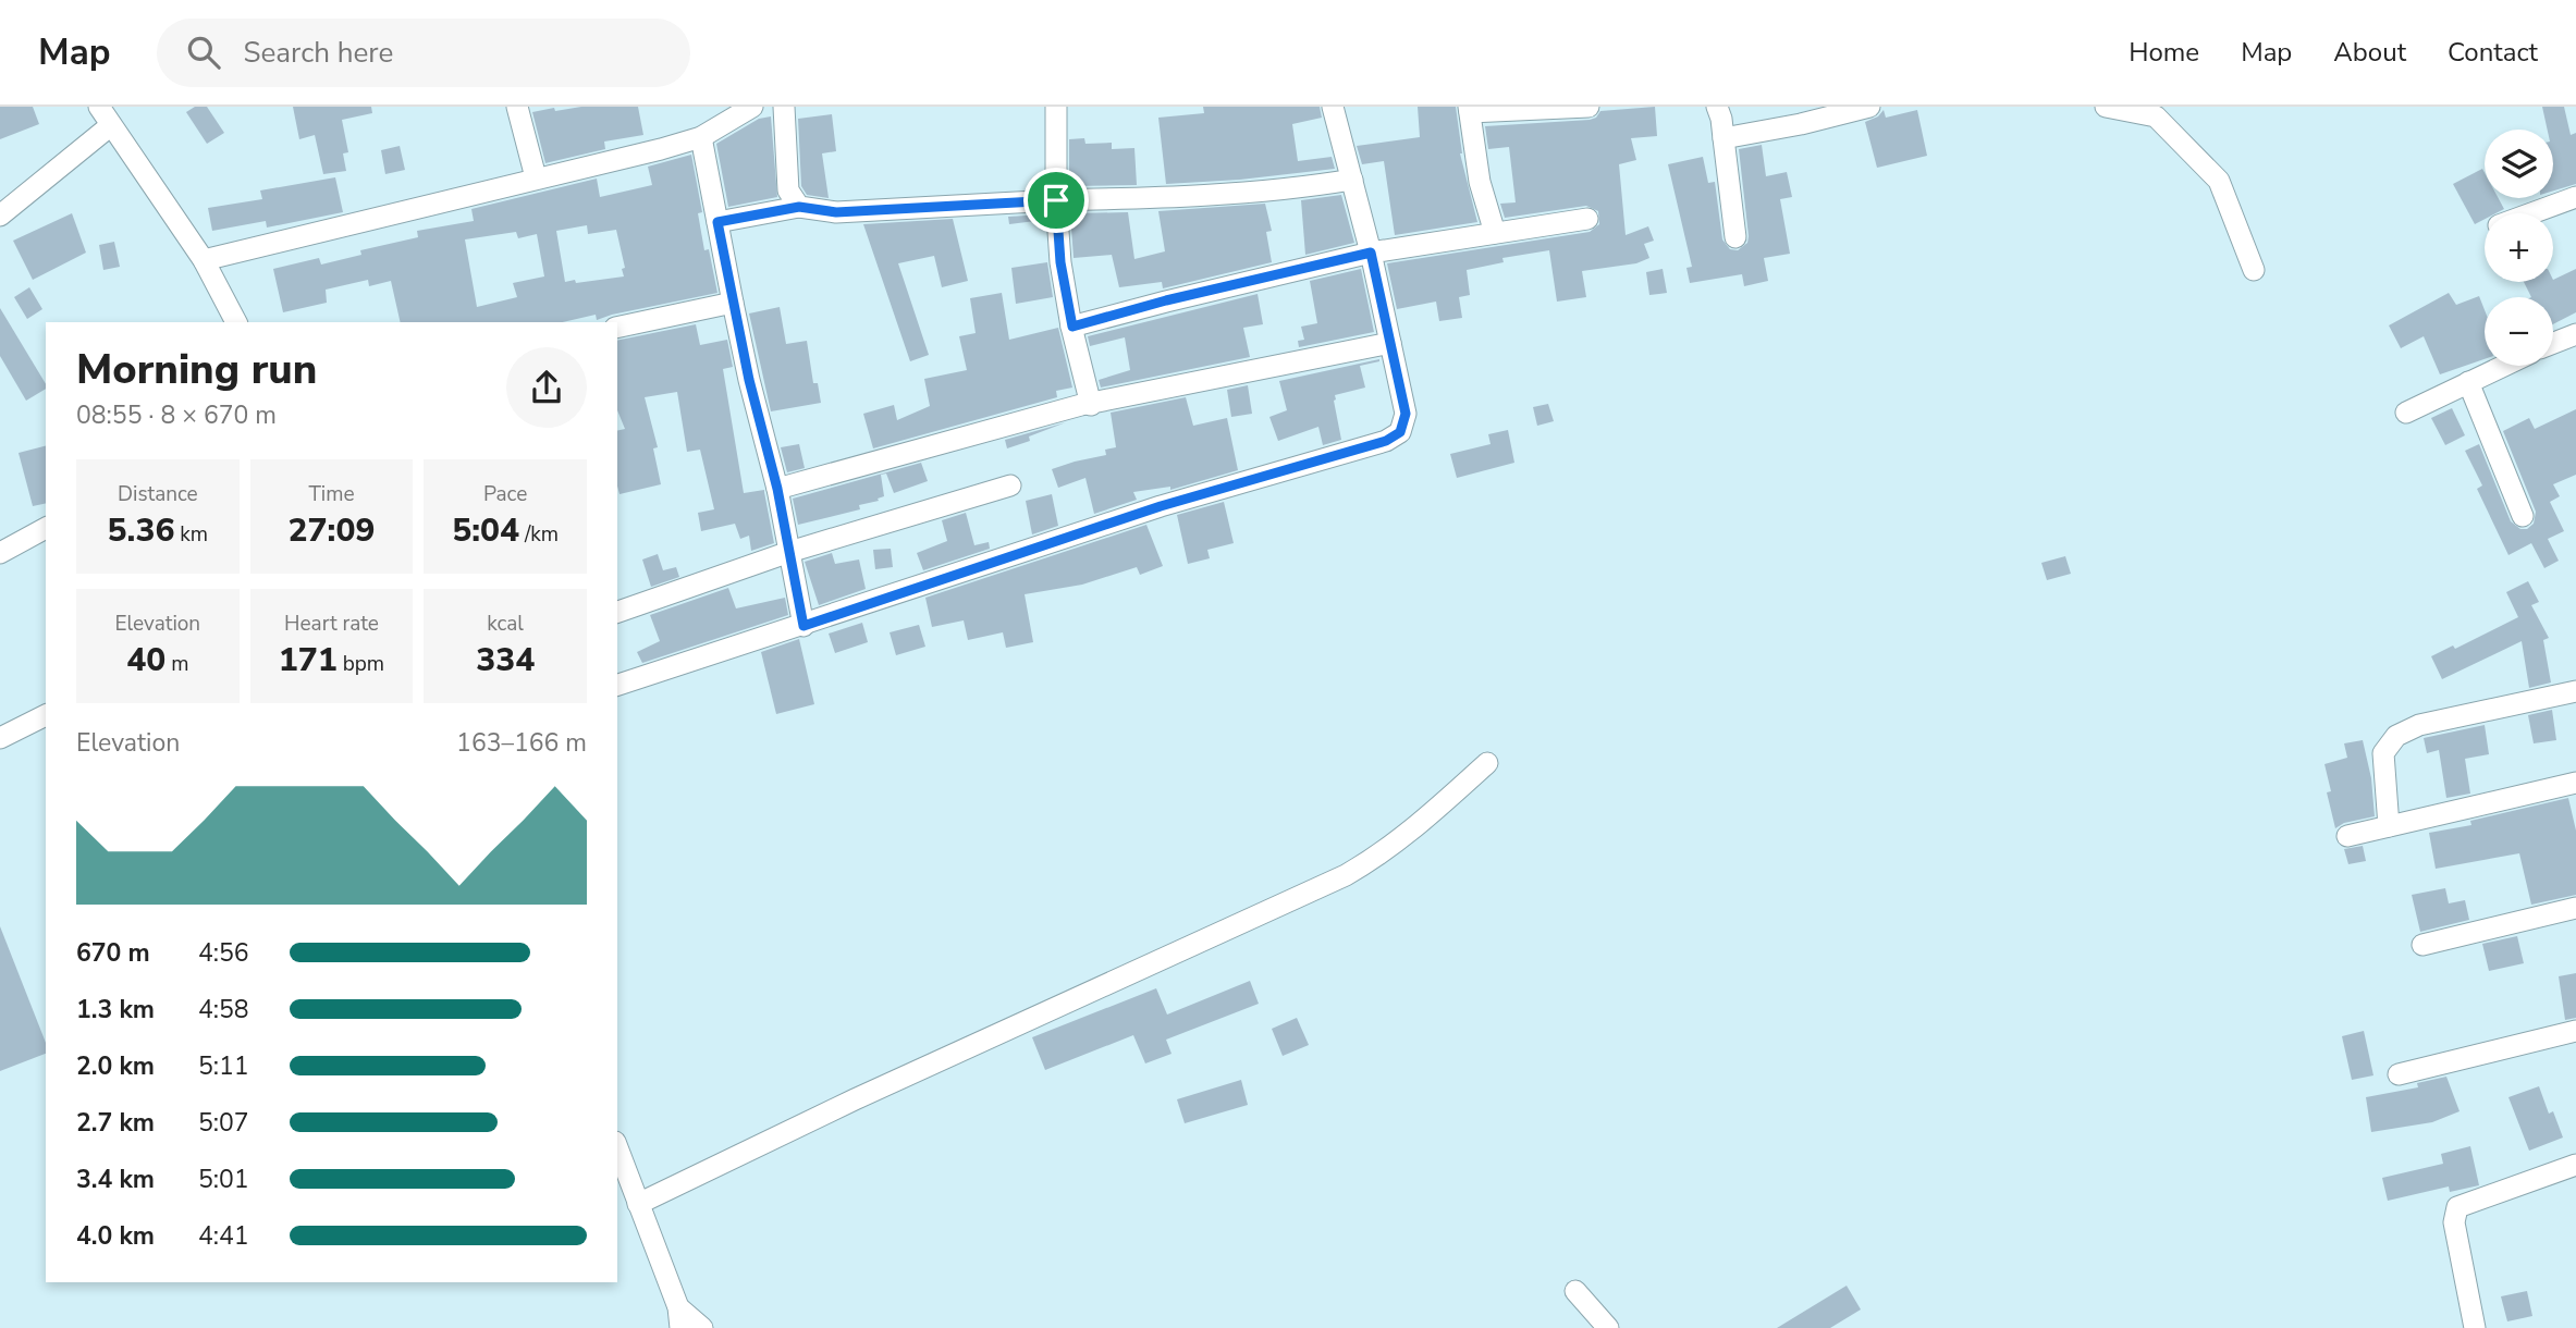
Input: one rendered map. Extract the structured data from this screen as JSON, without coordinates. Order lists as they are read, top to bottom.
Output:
{
  "page": {
    "header": "Map",
    "search": "Search here",
    "nav": [
      "Home",
      "Map",
      "About",
      "Contact"
    ],
    "map_buttons": ["+", "−"],
    "heading": ["Morning run", "08:55 · 8 × 670 m"],
    "stats": [
      ["Distance", "5.36 km"],
      ["Time", "27:09"],
      ["Pace", "5:04 /km"],
      ["Elevation", "40 m"],
      ["Heart rate", "171 bpm"],
      ["kcal", "334"]
    ],
    "chart": ["Elevation", "163–166 m"],
    "list": [
      {
        "name": "670 m",
        "note": "4:56"
      },
      {
        "name": "1.3 km",
        "note": "4:58"
      },
      {
        "name": "2.0 km",
        "note": "5:11"
      },
      {
        "name": "2.7 km",
        "note": "5:07"
      },
      {
        "name": "3.4 km",
        "note": "5:01"
      },
      {
        "name": "4.0 km",
        "note": "4:41"
      }
    ]
  }
}
